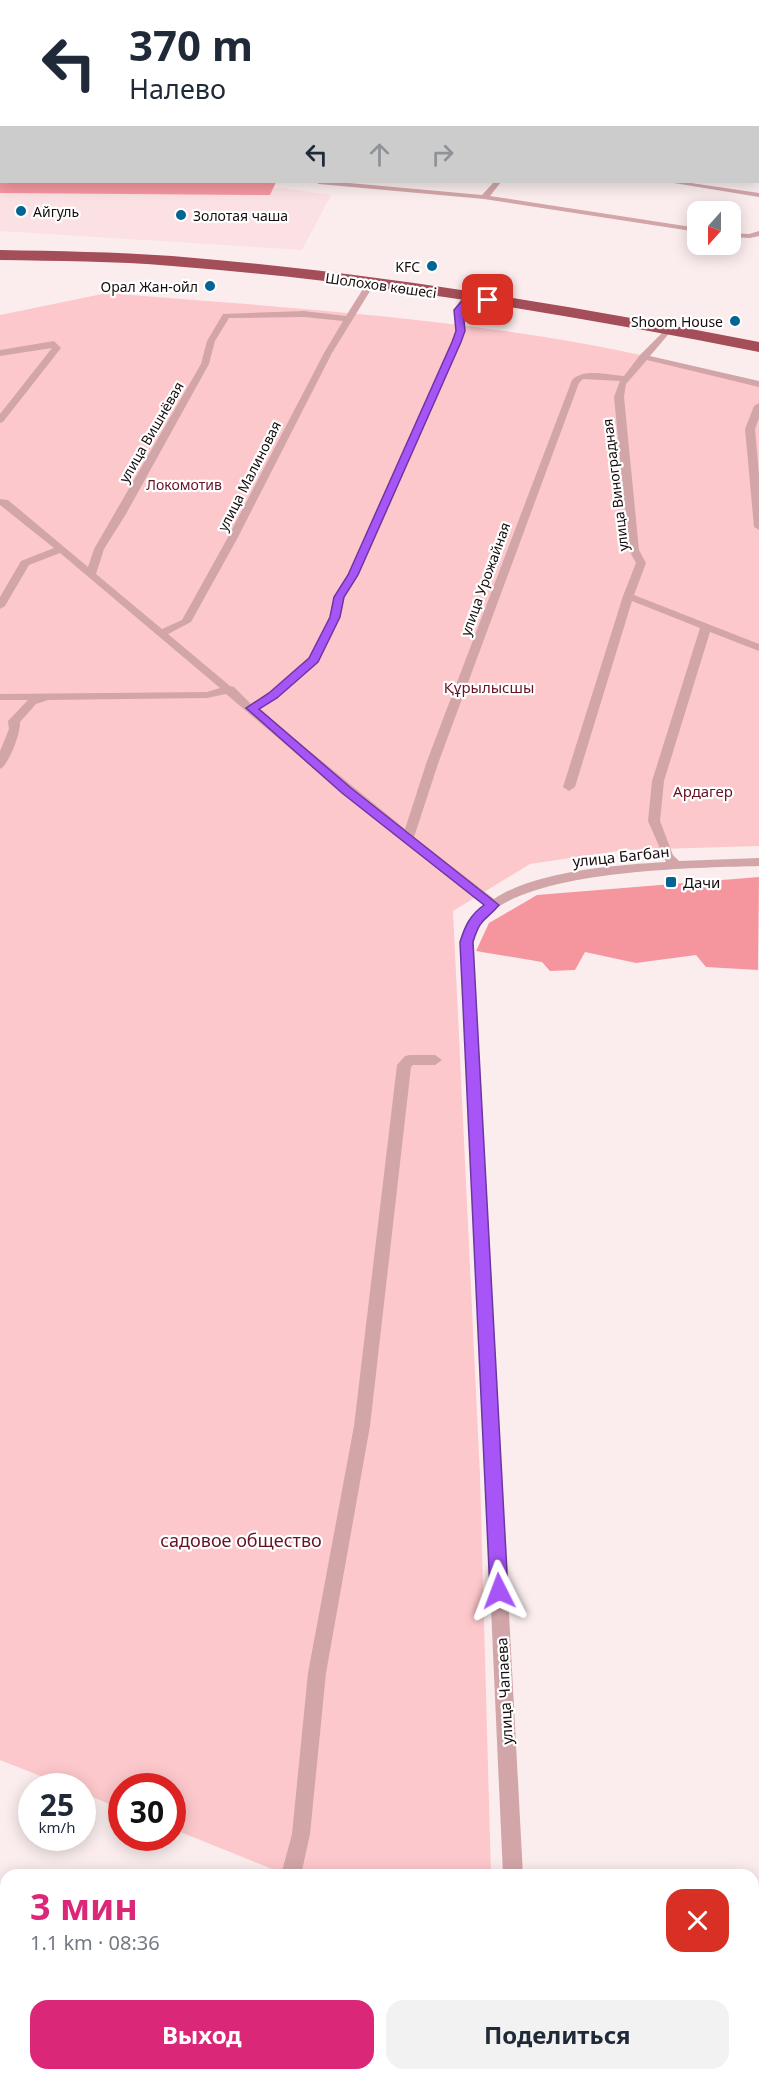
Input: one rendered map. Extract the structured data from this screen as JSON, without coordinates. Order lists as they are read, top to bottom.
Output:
{
  "streets": {
    "highway": ["Шолохов көшесі"],
    "street": [
      "улица Вишнёвая",
      "улица Малиновая",
      "улица Виноградная",
      "улица Урожайная",
      "улица Багбан",
      "улица Чапаева"
    ]
  },
  "crossings": [
    ["Шолохов көшесі", "улица Малиновая"],
    ["Шолохов көшесі", "улица Виноградная"],
    ["улица Вишнёвая", "улица Малиновая"],
    ["улица Виноградная", "улица Урожайная"],
    ["улица Багбан", "улица Чапаева"]
  ],
  "parks": [
    "Локомотив",
    "Құрылысшы",
    "Ардагер",
    "садовое общество"
  ],
  "places": {
    "other": [
      "Айгуль",
      "Золотая чаша",
      "KFC",
      "Орал Жан-ойл",
      "Shoom House"
    ],
    "transit": ["Дачи"]
  },
  "north": "bottom",
  "page": {
    "turn": ["370 m", "Налево"],
    "speed": "25 km/h",
    "limit": "30",
    "heading": ["3 мин", "1.1 km · 08:36"],
    "buttons": ["Выход", "Поделиться"]
  }
}
